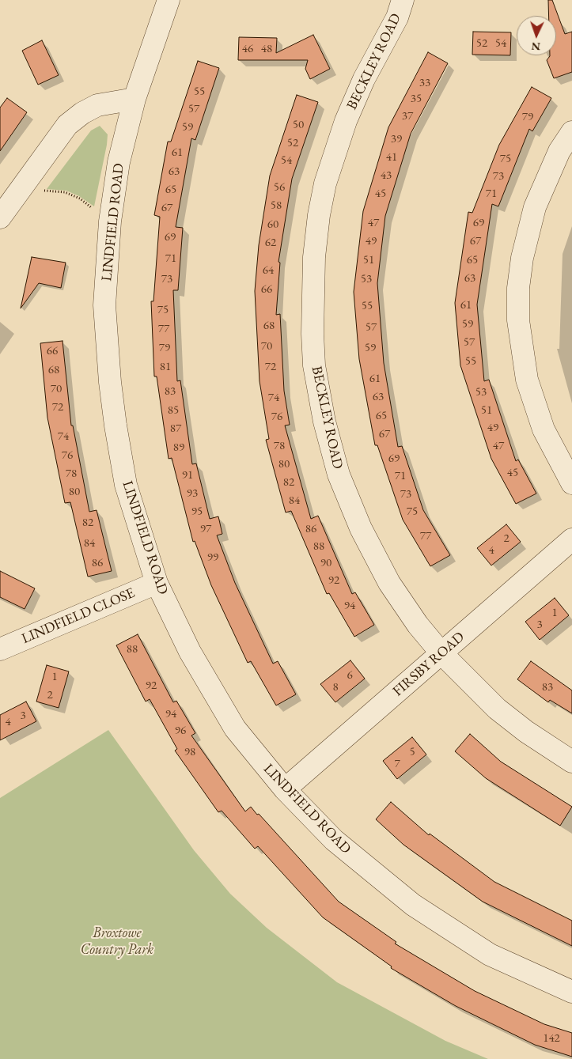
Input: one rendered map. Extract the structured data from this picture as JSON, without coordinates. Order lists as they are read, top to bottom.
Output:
{
  "streets": {
    "street": [
      "BECKLEY ROAD",
      "LINDFIELD ROAD",
      "LINDFIELD CLOSE",
      "FIRSBY ROAD"
    ]
  },
  "crossings": [
    ["BECKLEY ROAD", "FIRSBY ROAD"],
    ["LINDFIELD ROAD", "LINDFIELD CLOSE"],
    ["LINDFIELD ROAD", "FIRSBY ROAD"]
  ],
  "parks": ["Broxtowe Country Park"],
  "house_numbers": [
    "52",
    "54",
    "46",
    "48",
    "33",
    "55",
    "35",
    "57",
    "37",
    "79",
    "50",
    "59",
    "39",
    "52",
    "61",
    "41",
    "75",
    "54",
    "63",
    "43",
    "73",
    "56",
    "65",
    "45",
    "71",
    "58",
    "67",
    "47",
    "69",
    "60",
    "69",
    "49",
    "67",
    "62",
    "71",
    "51",
    "65",
    "64",
    "63",
    "73",
    "53",
    "66",
    "61",
    "55",
    "75",
    "59",
    "68",
    "57",
    "77",
    "57",
    "70",
    "79",
    "59",
    "66",
    "55",
    "81",
    "72",
    "68",
    "61",
    "70",
    "83",
    "53",
    "63",
    "74",
    "72",
    "85",
    "51",
    "65",
    "76",
    "49",
    "87",
    "67",
    "74",
    "78",
    "47",
    "89",
    "76",
    "69",
    "80",
    "45",
    "78",
    "91",
    "71",
    "82",
    "80",
    "93",
    "73",
    "84",
    "95",
    "75",
    "82",
    "97",
    "86",
    "77",
    "2",
    "84",
    "88",
    "4",
    "99",
    "86",
    "90",
    "92",
    "94",
    "1",
    "3",
    "88",
    "6",
    "1",
    "92",
    "8",
    "83",
    "2",
    "94",
    "3",
    "4",
    "96",
    "98",
    "5",
    "7",
    "142"
  ],
  "north": "bottom"
}
